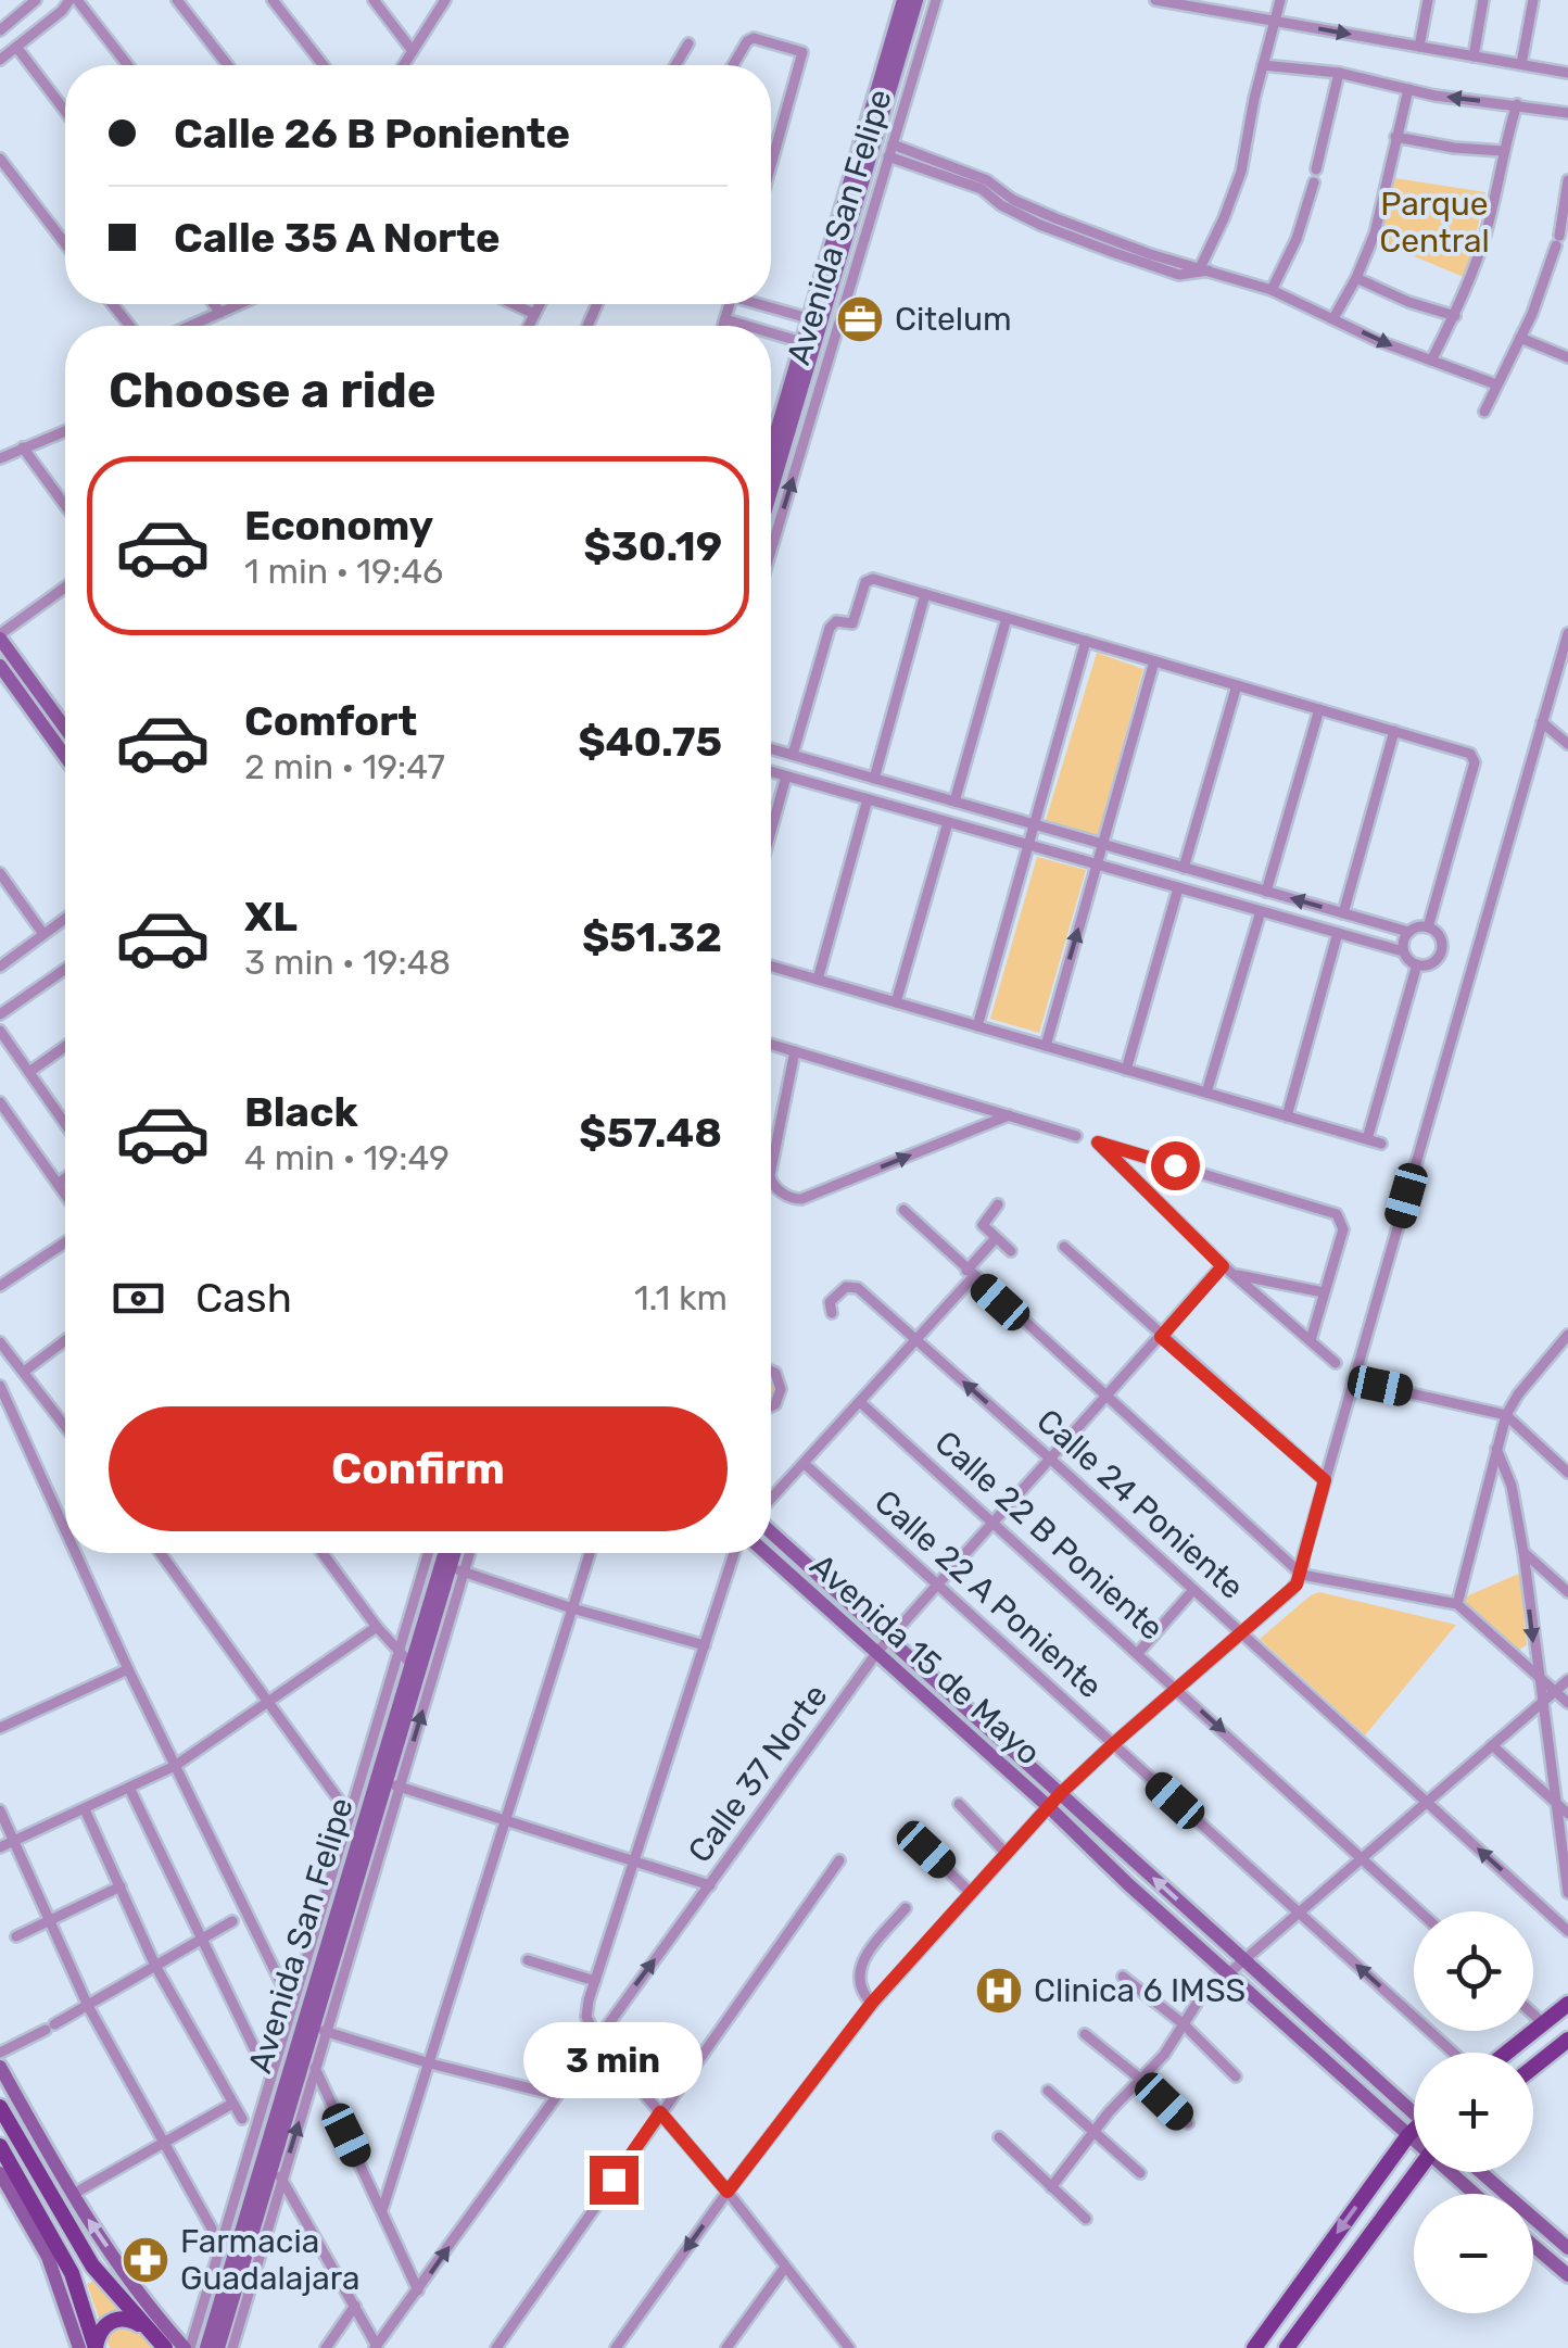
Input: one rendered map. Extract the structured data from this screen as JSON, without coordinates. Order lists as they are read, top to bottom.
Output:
{
  "streets": {
    "main road": ["Avenida San Felipe", "Avenida 15 de Mayo"],
    "street": [
      "Calle 24 Poniente",
      "Calle 22 B Poniente",
      "Calle 22 A Poniente",
      "Calle 37 Norte"
    ]
  },
  "crossings": [
    ["Calle 24 Poniente", "Calle 37 Norte"],
    ["Calle 22 B Poniente", "Calle 37 Norte"],
    ["Calle 22 A Poniente", "Calle 37 Norte"],
    ["Avenida 15 de Mayo", "Calle 37 Norte"]
  ],
  "parks": ["Parque Central"],
  "places": {
    "office": ["Citelum"],
    "hospital": ["Clinica 6 IMSS"],
    "pharmacy": ["Farmacia Guadalajara"]
  },
  "page": {
    "banner": ["Calle 26 B Poniente", "Calle 35 A Norte"],
    "heading": "Choose a ride",
    "list": [
      {
        "name": "Economy",
        "note": "1 min · 19:46",
        "value": "$30.19"
      },
      {
        "name": "Comfort",
        "note": "2 min · 19:47",
        "value": "$40.75"
      },
      {
        "name": "XL",
        "note": "3 min · 19:48",
        "value": "$51.32"
      },
      {
        "name": "Black",
        "note": "4 min · 19:49",
        "value": "$57.48"
      }
    ],
    "pay": ["Cash", "1.1 km"],
    "buttons": "Confirm",
    "map_buttons": ["+", "−"],
    "bubble": "3 min"
  }
}
